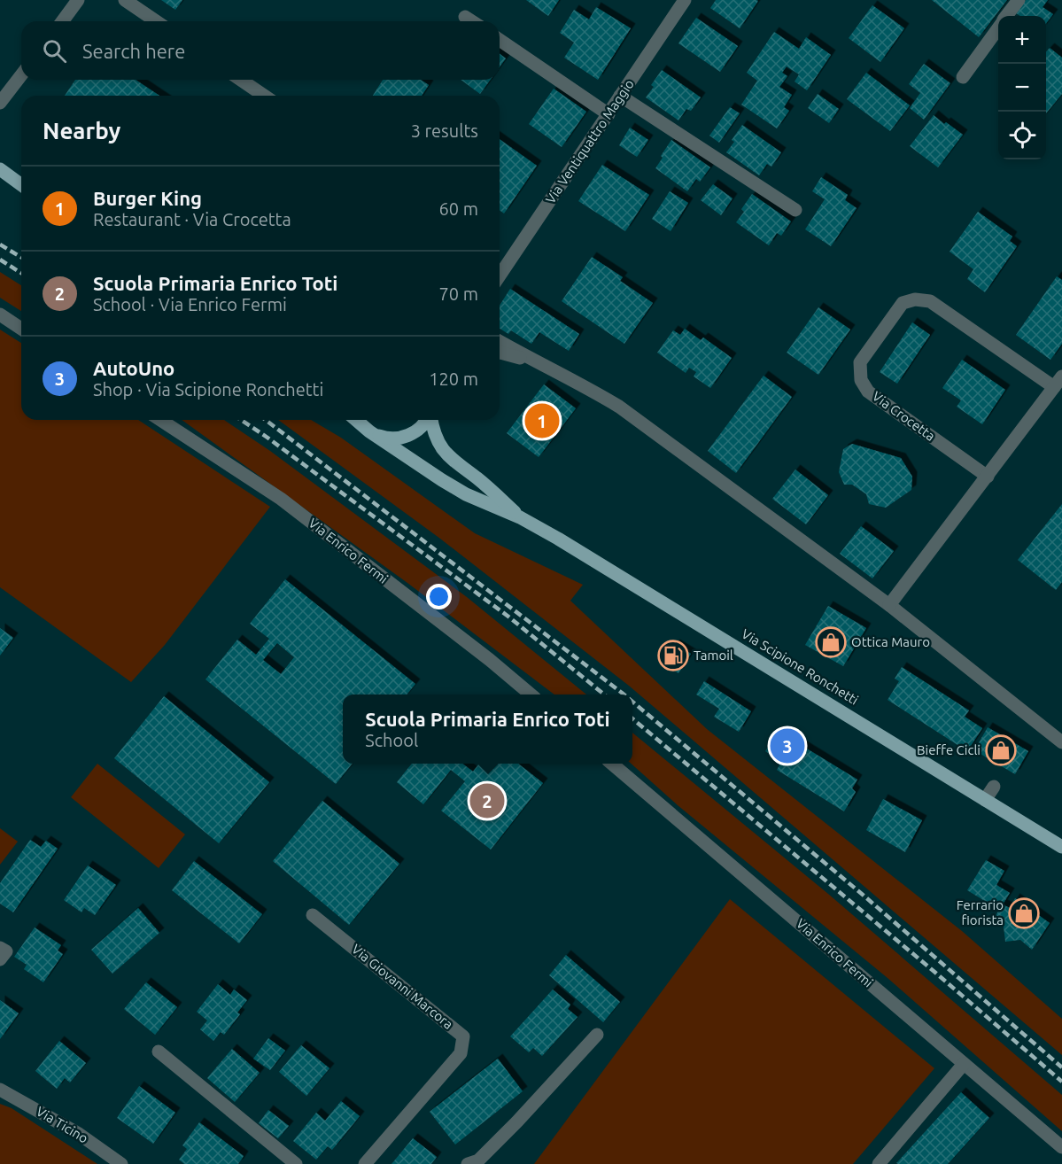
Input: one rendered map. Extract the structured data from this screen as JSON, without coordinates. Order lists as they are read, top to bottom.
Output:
{
  "streets": {
    "main road": ["Via Scipione Ronchetti"],
    "street": [
      "Via Ventiquattro Maggio",
      "Via Crocetta",
      "Via Enrico Fermi",
      "Via Giovanni Marcora",
      "Via Ticino"
    ]
  },
  "places": {
    "shop": ["Ottica Mauro", "Bieffe Cicli", "Ferrario fiorista"],
    "fuel station": ["Tamoil"]
  },
  "page": {
    "map_buttons": ["+", "−"],
    "search": "Search here",
    "heading": ["Nearby", "3 results"],
    "list": [
      {
        "mark": "1",
        "name": "Burger King",
        "note": "Restaurant · Via Crocetta",
        "value": "60 m"
      },
      {
        "mark": "2",
        "name": "Scuola Primaria Enrico Toti",
        "note": "School · Via Enrico Fermi",
        "value": "70 m"
      },
      {
        "mark": "3",
        "name": "AutoUno",
        "note": "Shop · Via Scipione Ronchetti",
        "value": "120 m"
      }
    ],
    "pins": ["1", "3", "2"],
    "popup": ["Scuola Primaria Enrico Toti", "School"]
  }
}
